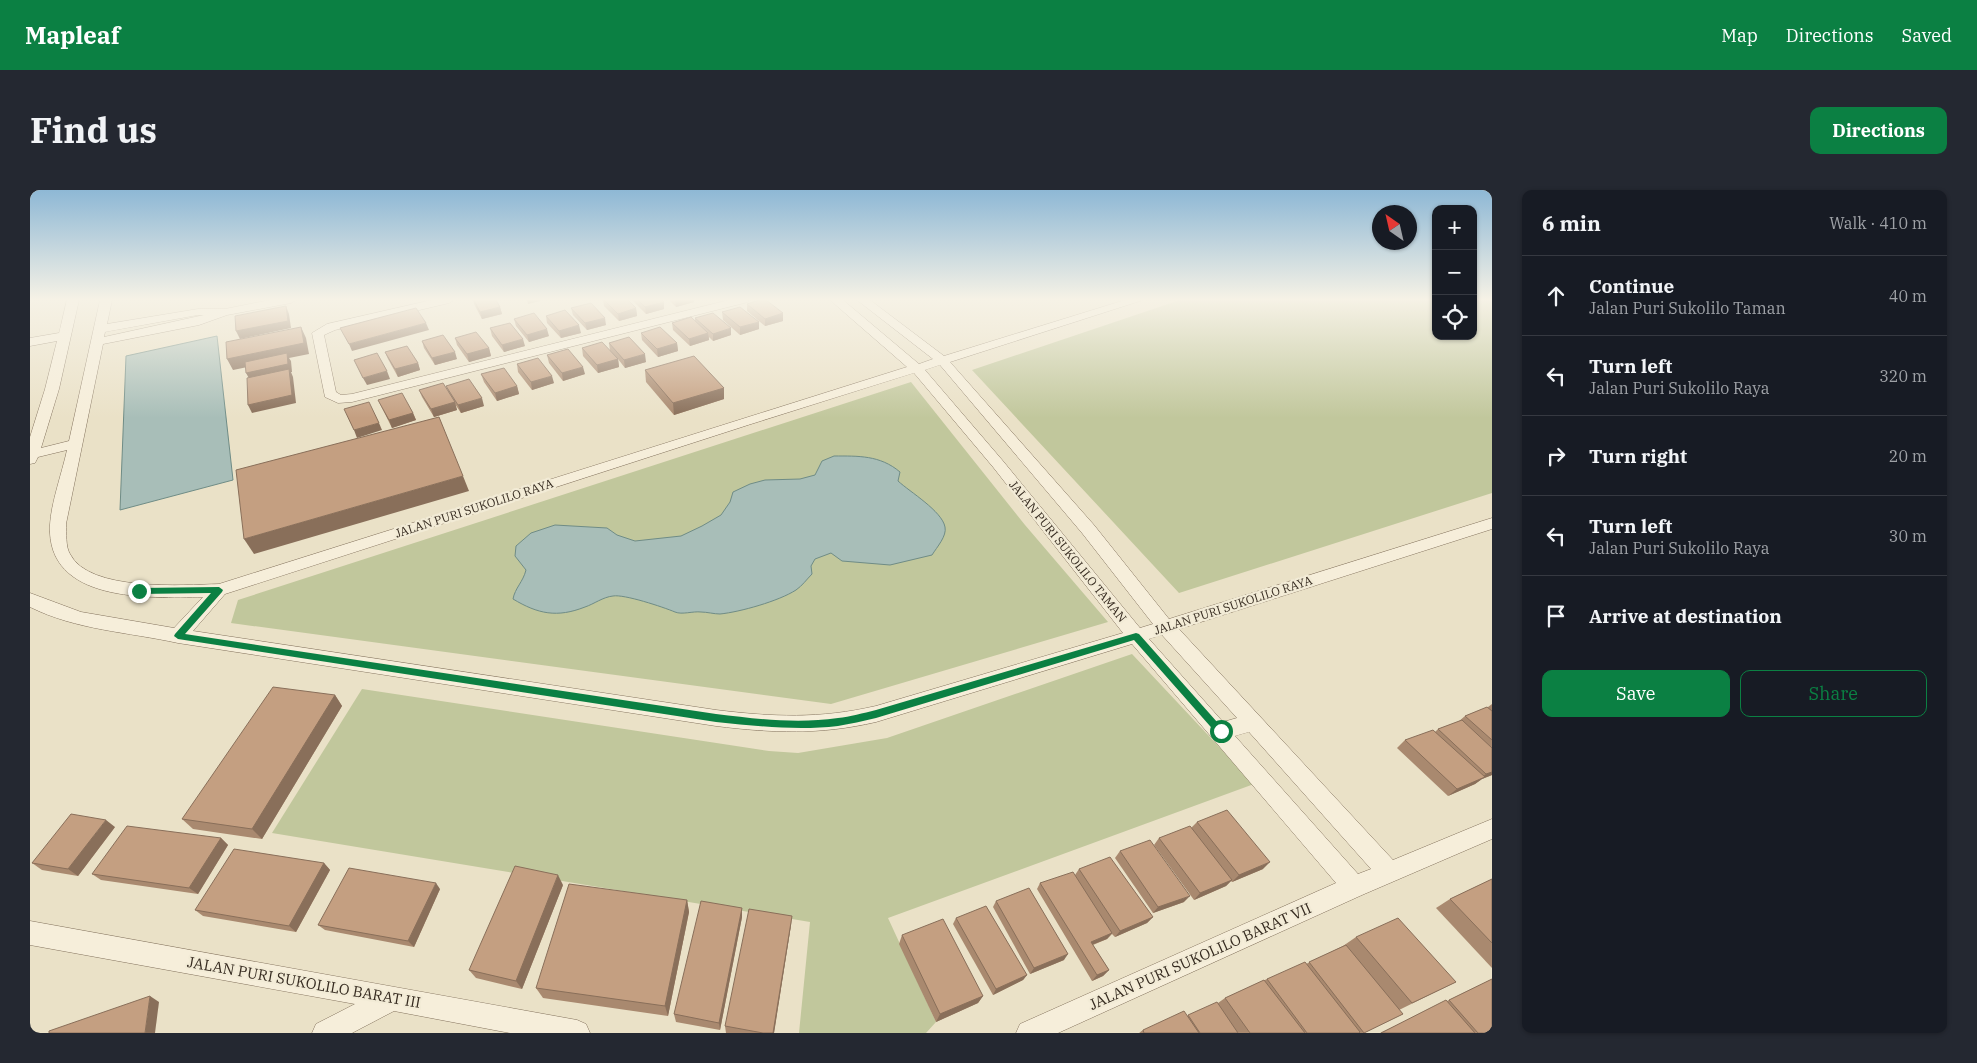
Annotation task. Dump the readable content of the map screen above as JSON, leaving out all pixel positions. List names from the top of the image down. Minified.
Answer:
{"streets":{"street":["JALAN PURI SUKOLILO RAYA","JALAN PURI SUKOLILO TAMAN","JALAN PURI SUKOLILO BARAT VII","JALAN PURI SUKOLILO BARAT III"]},"crossings":[["JALAN PURI SUKOLILO RAYA","JALAN PURI SUKOLILO TAMAN"],["JALAN PURI SUKOLILO TAMAN","JALAN PURI SUKOLILO BARAT VII"]],"north":"top left","page":{"header":"Mapleaf","nav":["Map","Directions","Saved"],"title":"Find us","buttons":["Directions",["Save","Share"]],"heading":["6 min","Walk · 410 m"],"map_buttons":["+","−"],"list":[["Continue","Jalan Puri Sukolilo Taman","40 m"],["Turn left","Jalan Puri Sukolilo Raya","320 m"],["Turn right","20 m"],["Turn left","Jalan Puri Sukolilo Raya","30 m"],"Arrive at destination"]}}
